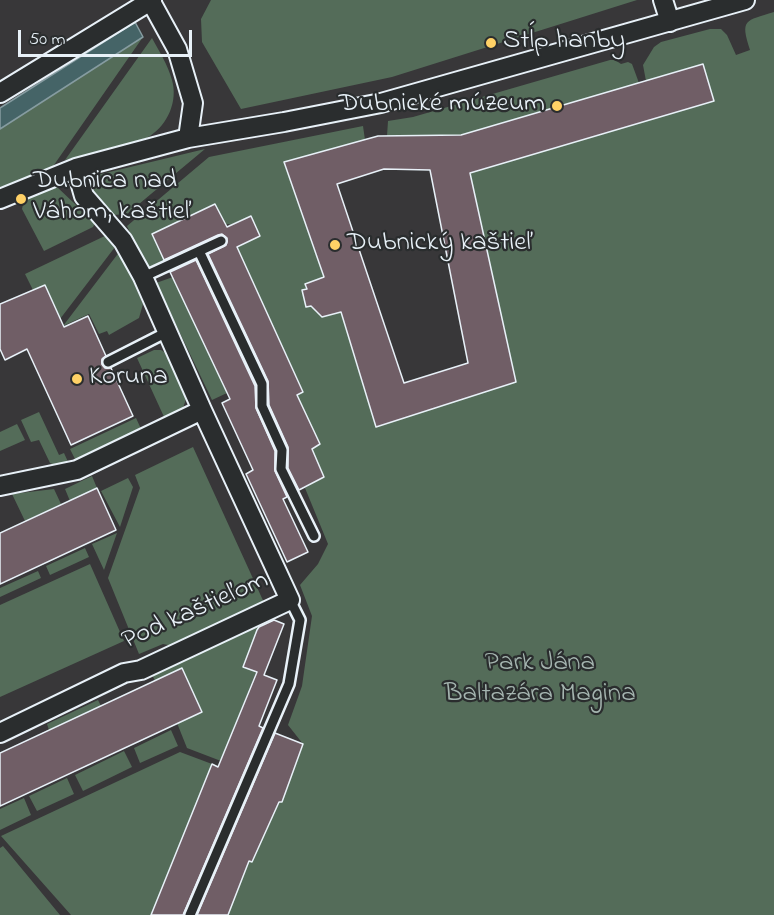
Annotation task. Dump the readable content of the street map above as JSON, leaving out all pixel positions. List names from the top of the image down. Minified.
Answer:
{"streets":{"street":["Pod kaštieľom"]},"parks":["Park Jána Baltazára Magina"],"places":["Stĺp hanby","Dubnické múzeum","Dubnica nad Váhom, kaštieľ","Dubnický kaštieľ","Koruna"],"scale_bar":"50 m"}
